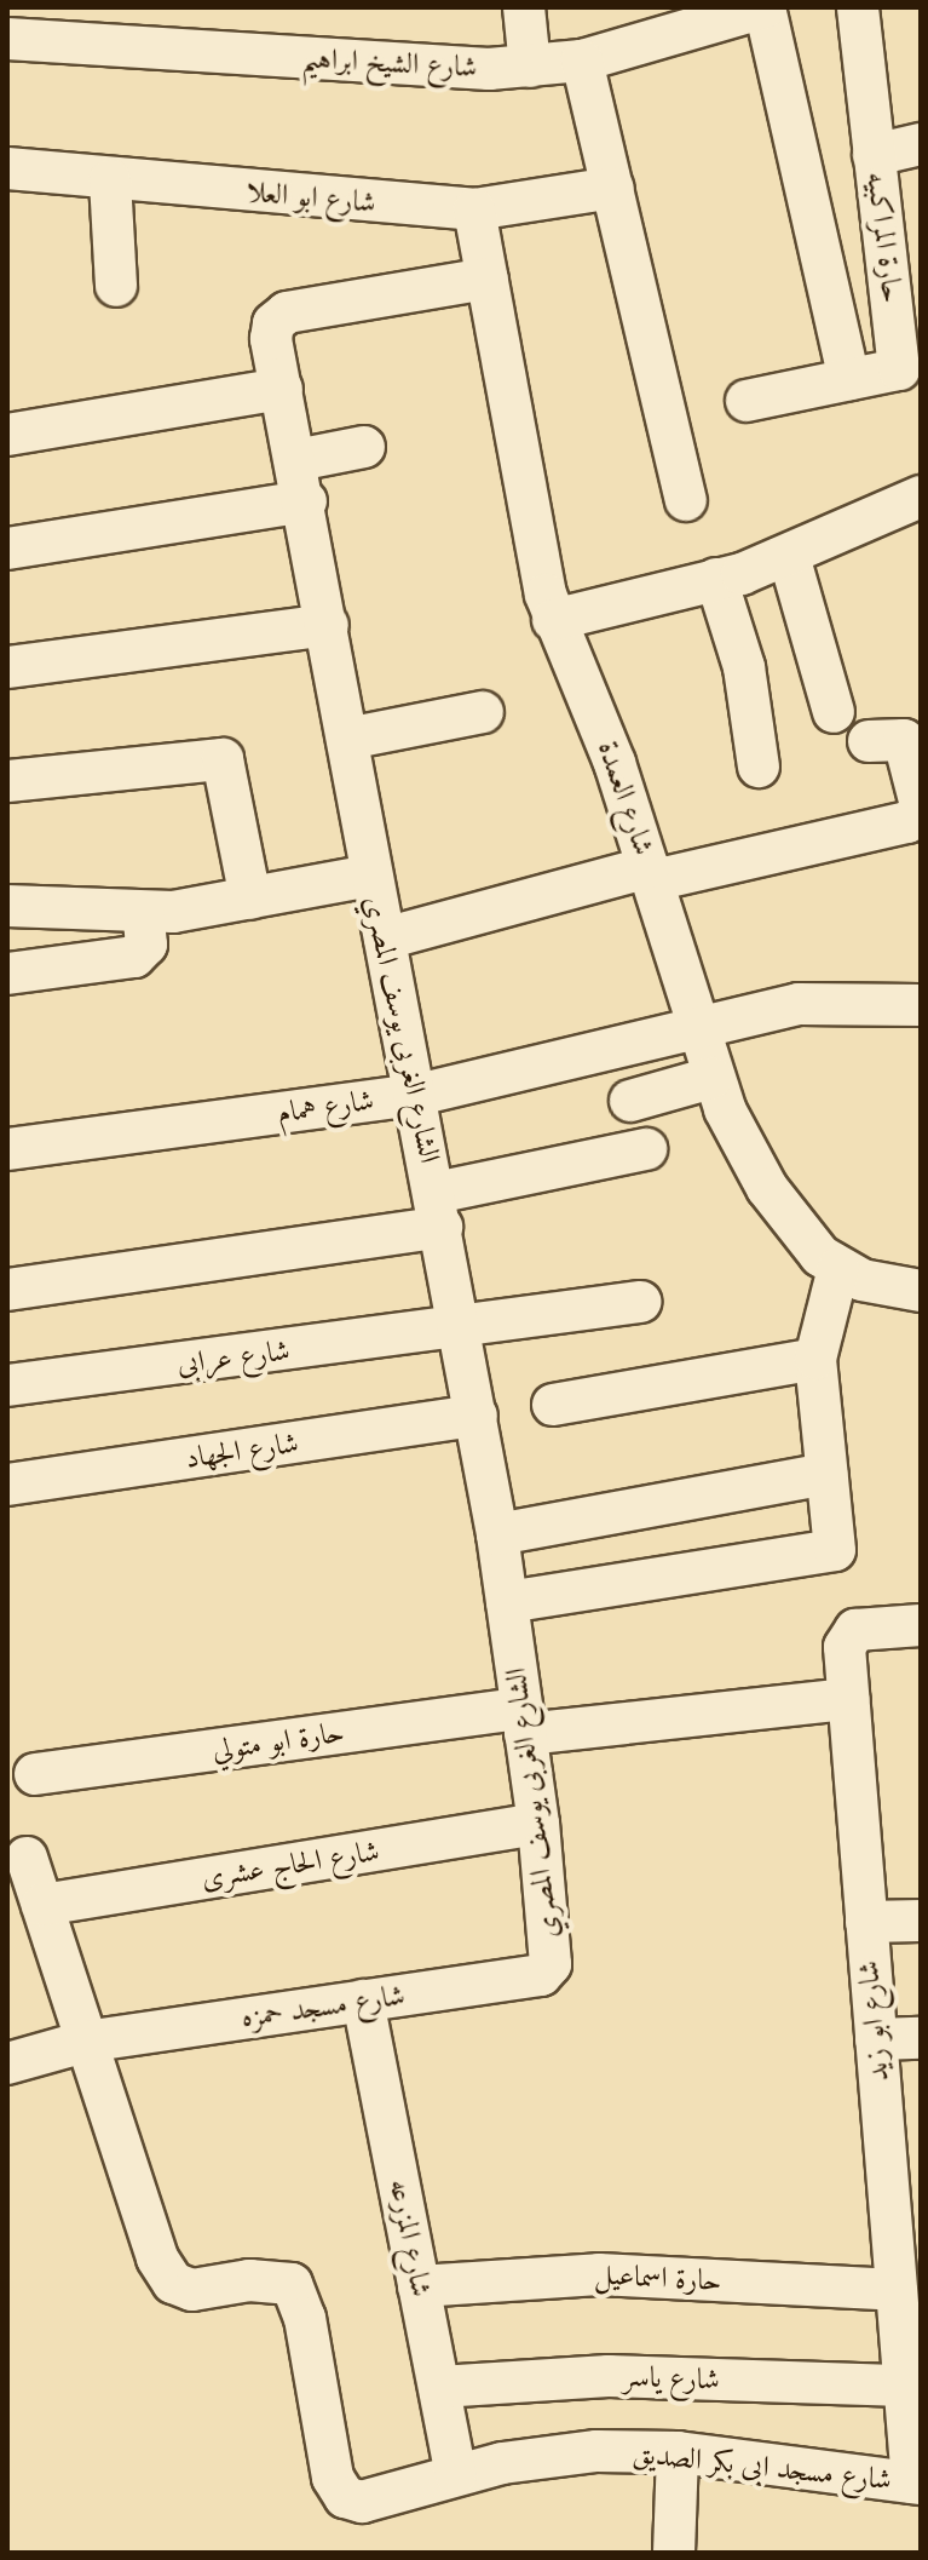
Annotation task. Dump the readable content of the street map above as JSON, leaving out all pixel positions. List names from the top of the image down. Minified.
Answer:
{"streets":{"street":["شارع الشيخ ابراهيم","شارع ابو العلا","حارة المراكبيه","شارع العمدة","الشارع الغربى يوسف المصري","شارع همام","شارع عرابى","شارع الجهاد","حارة ابو متولي","شارع الحاج عشرى","شارع مسجد حمزه","شارع ابو زيد","شارع المزرعه","حارة اسماعيل","شارع ياسر","شارع مسجد ابى بكر الصديق"]},"crossings":[["شارع ابو العلا","شارع العمدة"],["شارع العمدة","الشارع الغربى يوسف المصري"],["شارع العمدة","شارع همام"],["الشارع الغربى يوسف المصري","شارع همام"],["الشارع الغربى يوسف المصري","شارع عرابى"],["الشارع الغربى يوسف المصري","شارع الجهاد"],["الشارع الغربى يوسف المصري","حارة ابو متولي"],["الشارع الغربى يوسف المصري","شارع الحاج عشرى"],["الشارع الغربى يوسف المصري","شارع مسجد حمزه"],["حارة ابو متولي","شارع ابو زيد"],["شارع مسجد حمزه","شارع المزرعه"],["شارع مسجد حمزه","شارع مسجد ابى بكر الصديق"],["شارع ابو زيد","حارة اسماعيل"],["شارع ابو زيد","شارع ياسر"],["شارع ابو زيد","شارع مسجد ابى بكر الصديق"],["شارع المزرعه","حارة اسماعيل"],["شارع المزرعه","شارع ياسر"],["شارع المزرعه","شارع مسجد ابى بكر الصديق"]]}
